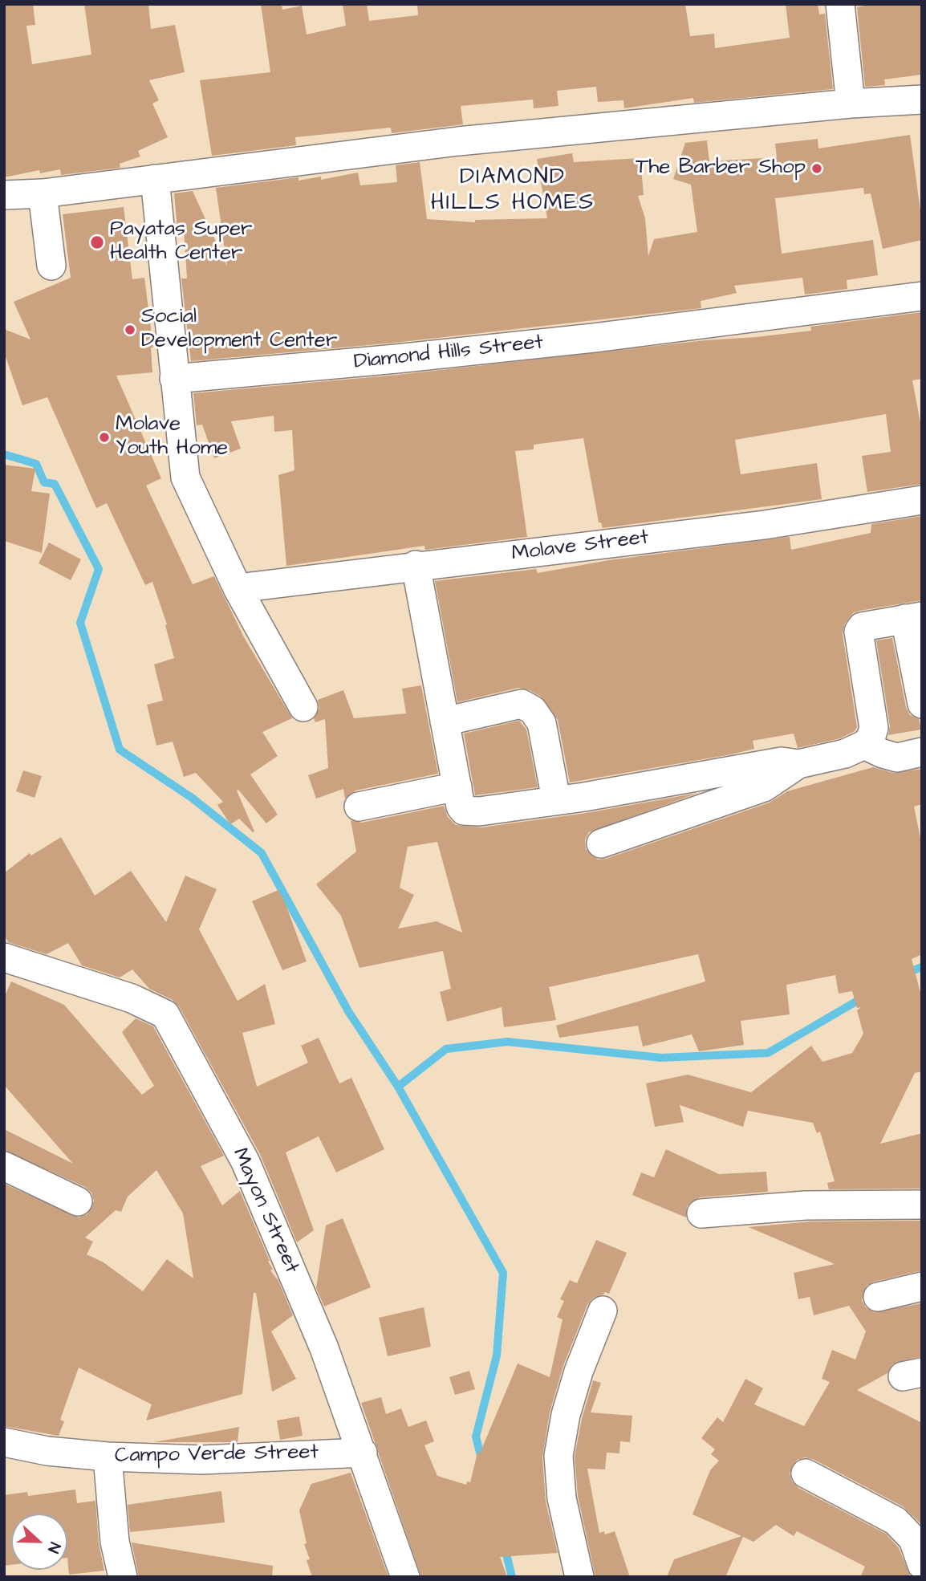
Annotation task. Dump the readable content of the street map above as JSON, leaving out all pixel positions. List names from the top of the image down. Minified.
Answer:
{"streets":{"street":["Diamond Hills Street","Molave Street","Mayon Street","Campo Verde Street"]},"crossings":[["Mayon Street","Campo Verde Street"]],"districts":["DIAMOND HILLS HOMES"],"places":["The Barber Shop","Payatas Super Health Center","Social Development Center","Molave Youth Home"],"north":"right"}
